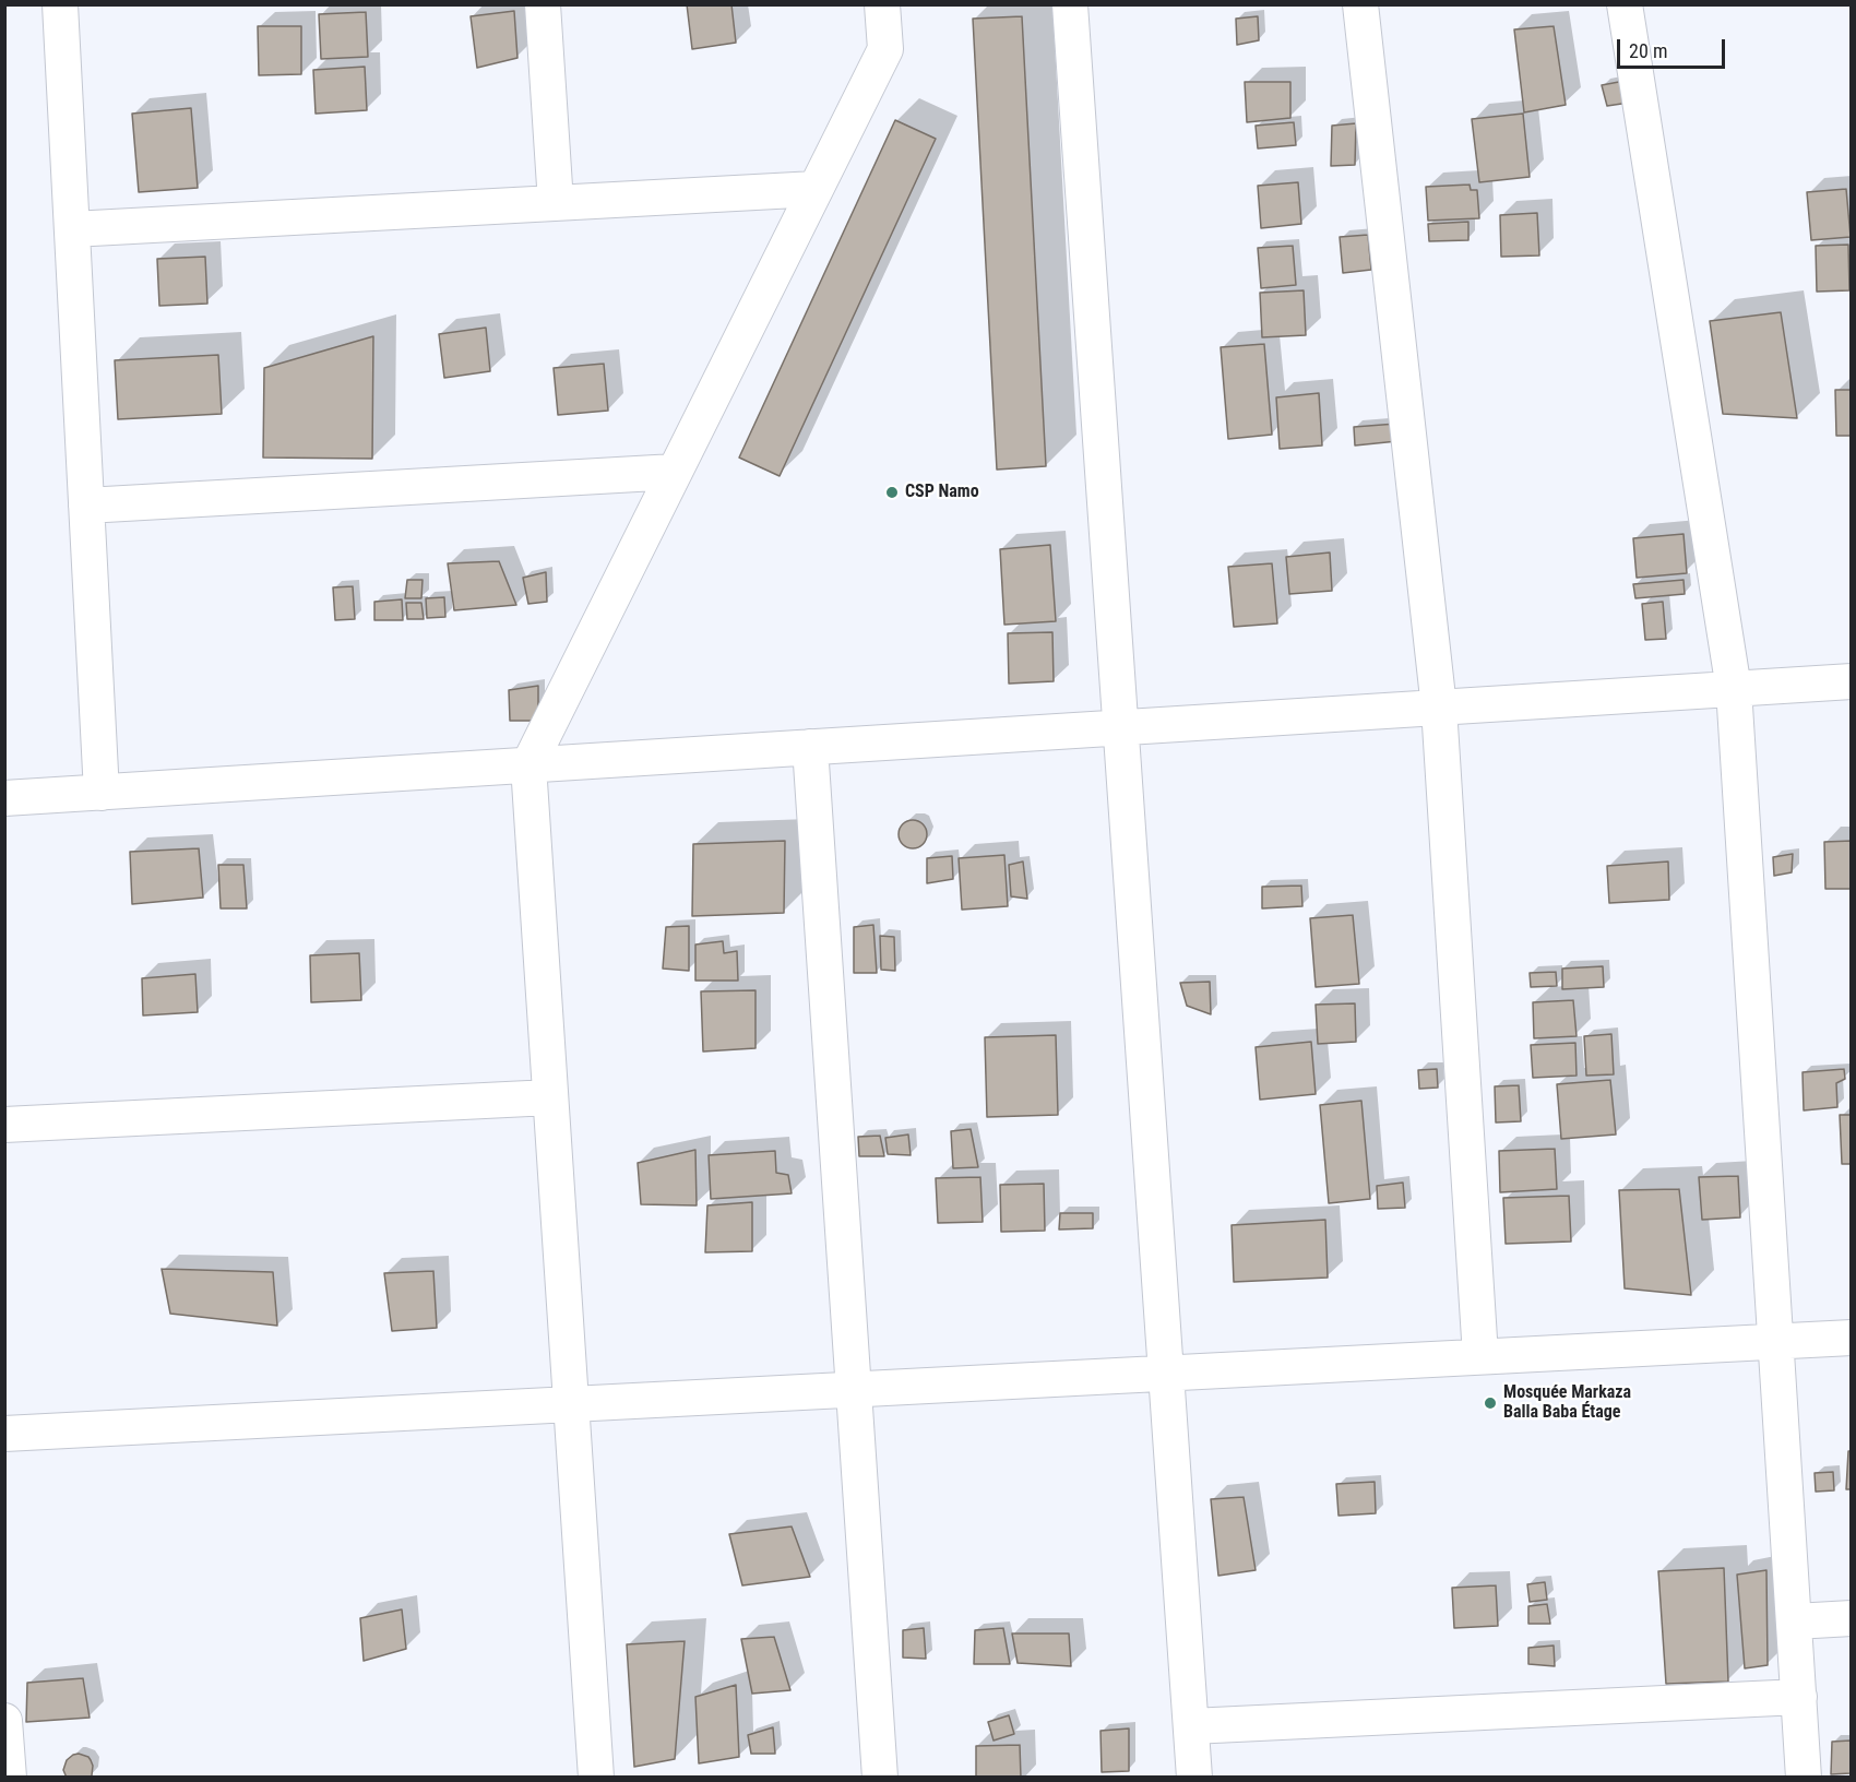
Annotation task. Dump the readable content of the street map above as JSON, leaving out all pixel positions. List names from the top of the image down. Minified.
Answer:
{"places":["CSP Namo","Mosquée Markaza Balla Baba Étage"],"scale_bar":"20 m"}
